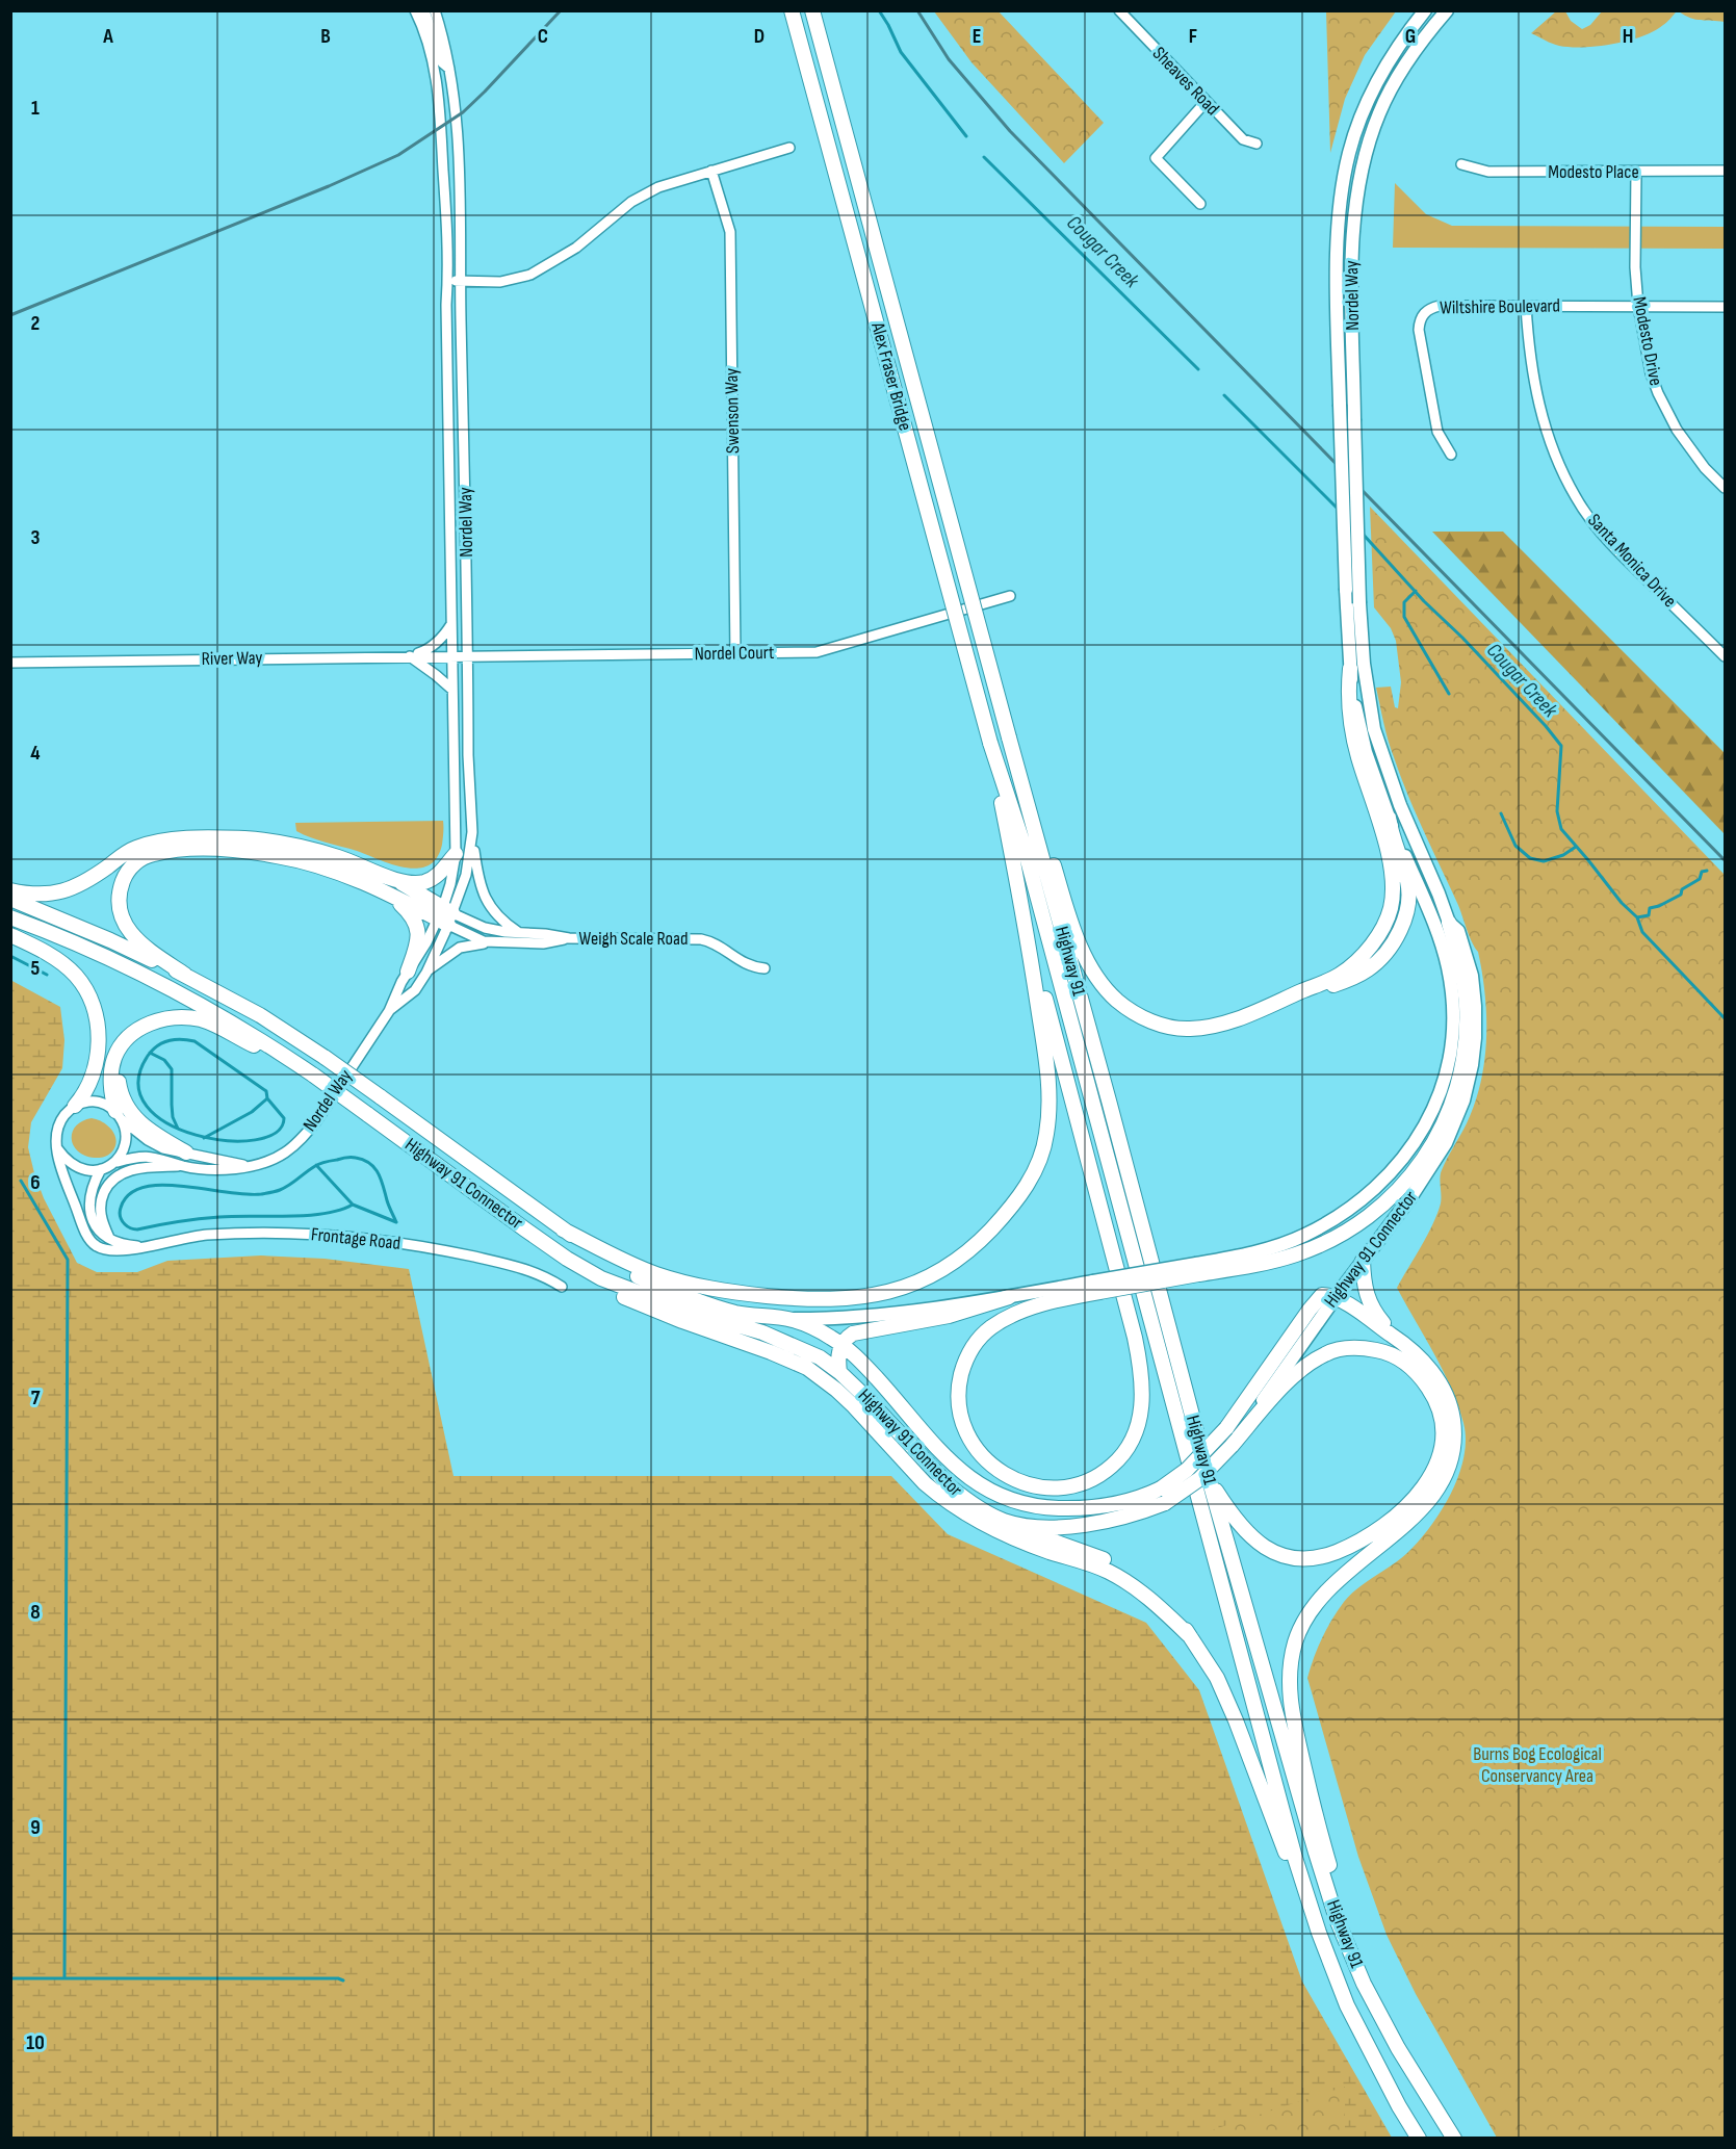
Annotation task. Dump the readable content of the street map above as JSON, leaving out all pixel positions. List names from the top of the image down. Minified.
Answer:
{"streets":{"highway":["Alex Fraser Bridge","Highway 91","Highway 91 Connector"],"main road":["Nordel Way"],"street":["Sheaves Road","Modesto Place","Wiltshire Boulevard","Modesto Drive","Swenson Way","Santa Monica Drive","Nordel Court","River Way","Weigh Scale Road","Frontage Road"]},"crossings":[["Modesto Place","Modesto Drive"],["Nordel Way","Nordel Court"],["Nordel Way","River Way"],["Nordel Way","Weigh Scale Road"],["Nordel Way","Highway 91 Connector"],["Nordel Way","Frontage Road"],["Wiltshire Boulevard","Modesto Drive"],["Wiltshire Boulevard","Santa Monica Drive"],["Alex Fraser Bridge","Highway 91"],["Swenson Way","Nordel Court"],["Nordel Court","River Way"]],"water":["Cougar Creek"],"parks":["Burns Bog Ecological Conservancy Area"],"grid":{"columns":["A","B","C","D","E","F","G","H"],"rows":["1","2","3","4","5","6","7","8","9","10"]}}
